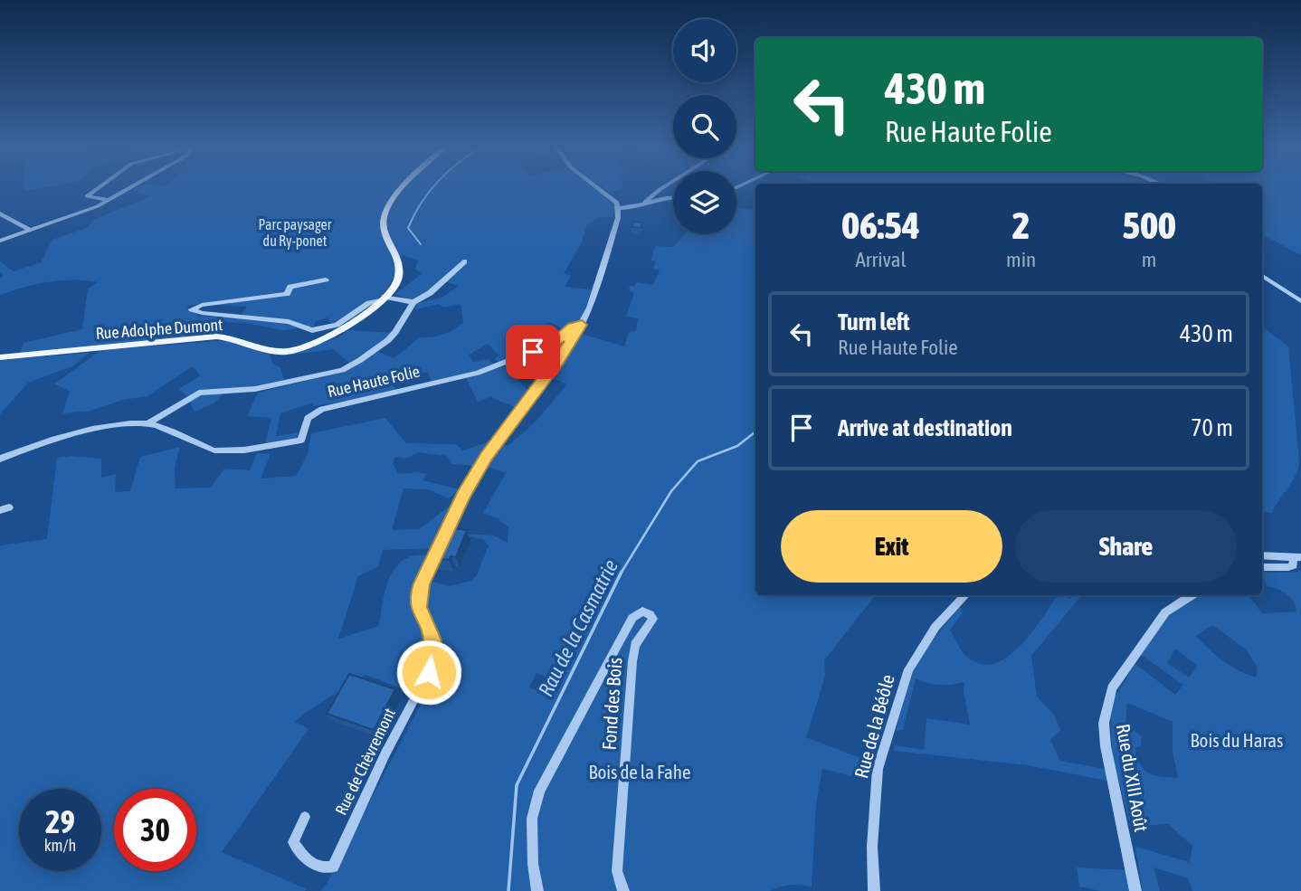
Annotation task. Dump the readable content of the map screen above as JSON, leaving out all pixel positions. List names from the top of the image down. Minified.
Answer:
{"streets":{"main road":["Rue Adolphe Dumont"],"street":["Rue Haute Folie","Fond des Bois","Rue de la Béôle","Rue de Chèvremont","Rue du XIII Août"]},"crossings":[["Rue Haute Folie","Rue de Chèvremont"]],"water":["Rau de la Casmatrie"],"parks":["Parc paysager du Ry-ponet","Bois du Haras","Bois de la Fahe"],"page":{"turn":["430 m","Rue Haute Folie"],"eta":["06:54","Arrival","2","min","500","m"],"list":[{"name":"Turn left","note":"Rue Haute Folie","value":"430 m"},{"name":"Arrive at destination","value":"70 m"}],"buttons":["Exit","Share"],"speed":"29 km/h","limit":"30"}}
